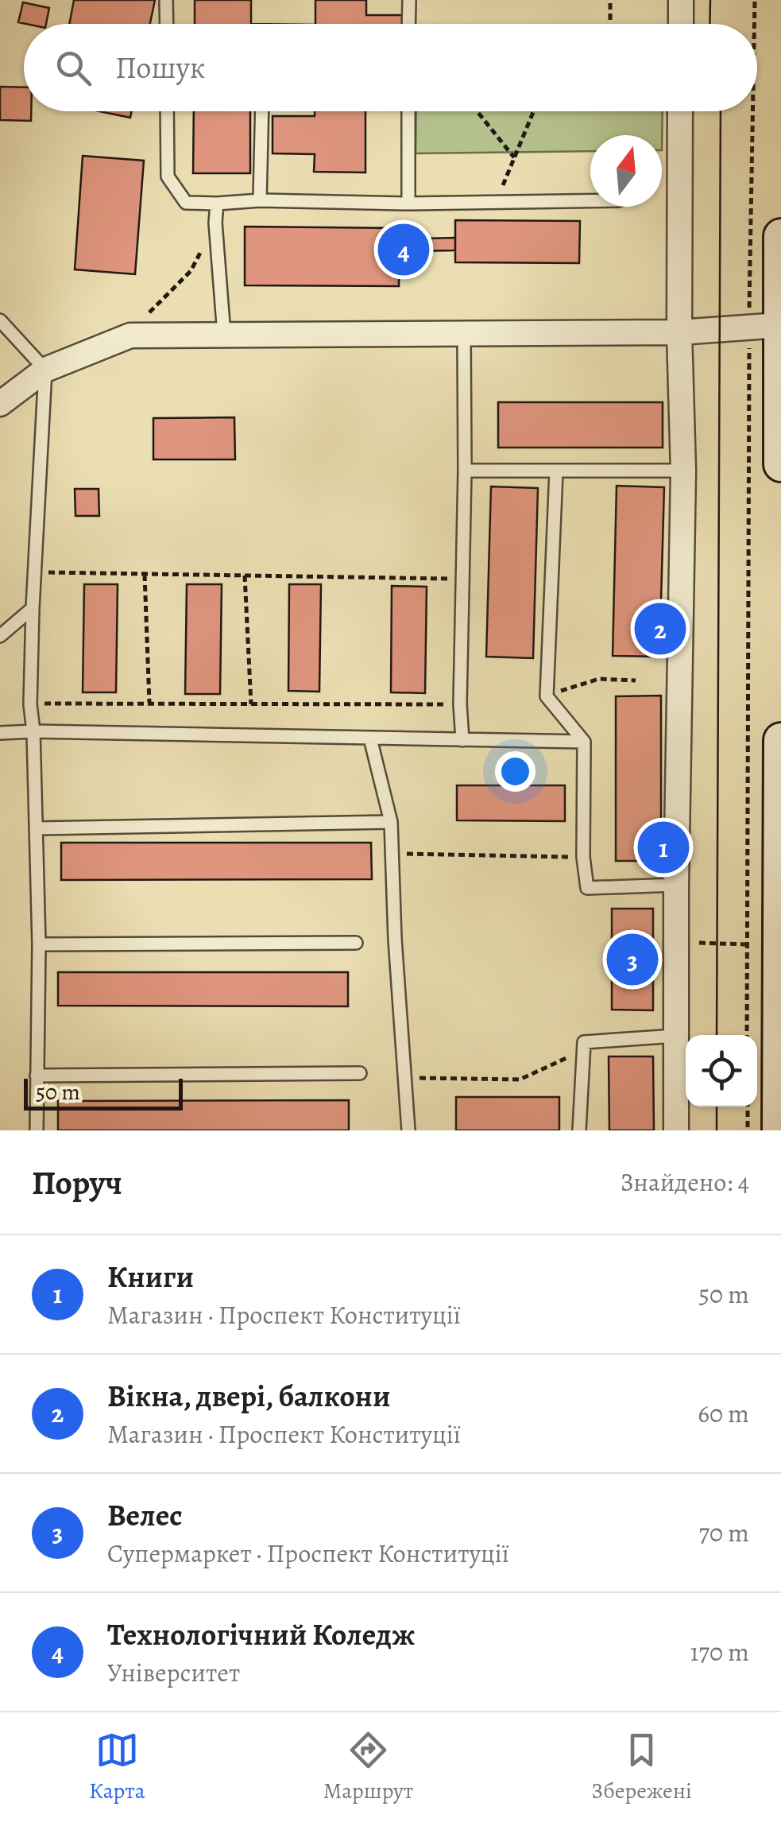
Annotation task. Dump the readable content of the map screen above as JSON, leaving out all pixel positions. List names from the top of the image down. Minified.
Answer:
{"scale_bar":"50 m","north":"top","page":{"search":"Пошук","pins":["4","2","1","3"],"scale":"50 m","heading":["Поруч","Знайдено: 4"],"list":[{"mark":"1","name":"Книги","note":"Магазин · Проспект Конституції","value":"50 m"},{"mark":"2","name":"Вікна, двері, балкони","note":"Магазин · Проспект Конституції","value":"60 m"},{"mark":"3","name":"Велес","note":"Супермаркет · Проспект Конституції","value":"70 m"},{"mark":"4","name":"Технологічний Коледж","note":"Університет","value":"170 m"}],"nav":["Карта","Маршрут","Збережені"]}}
